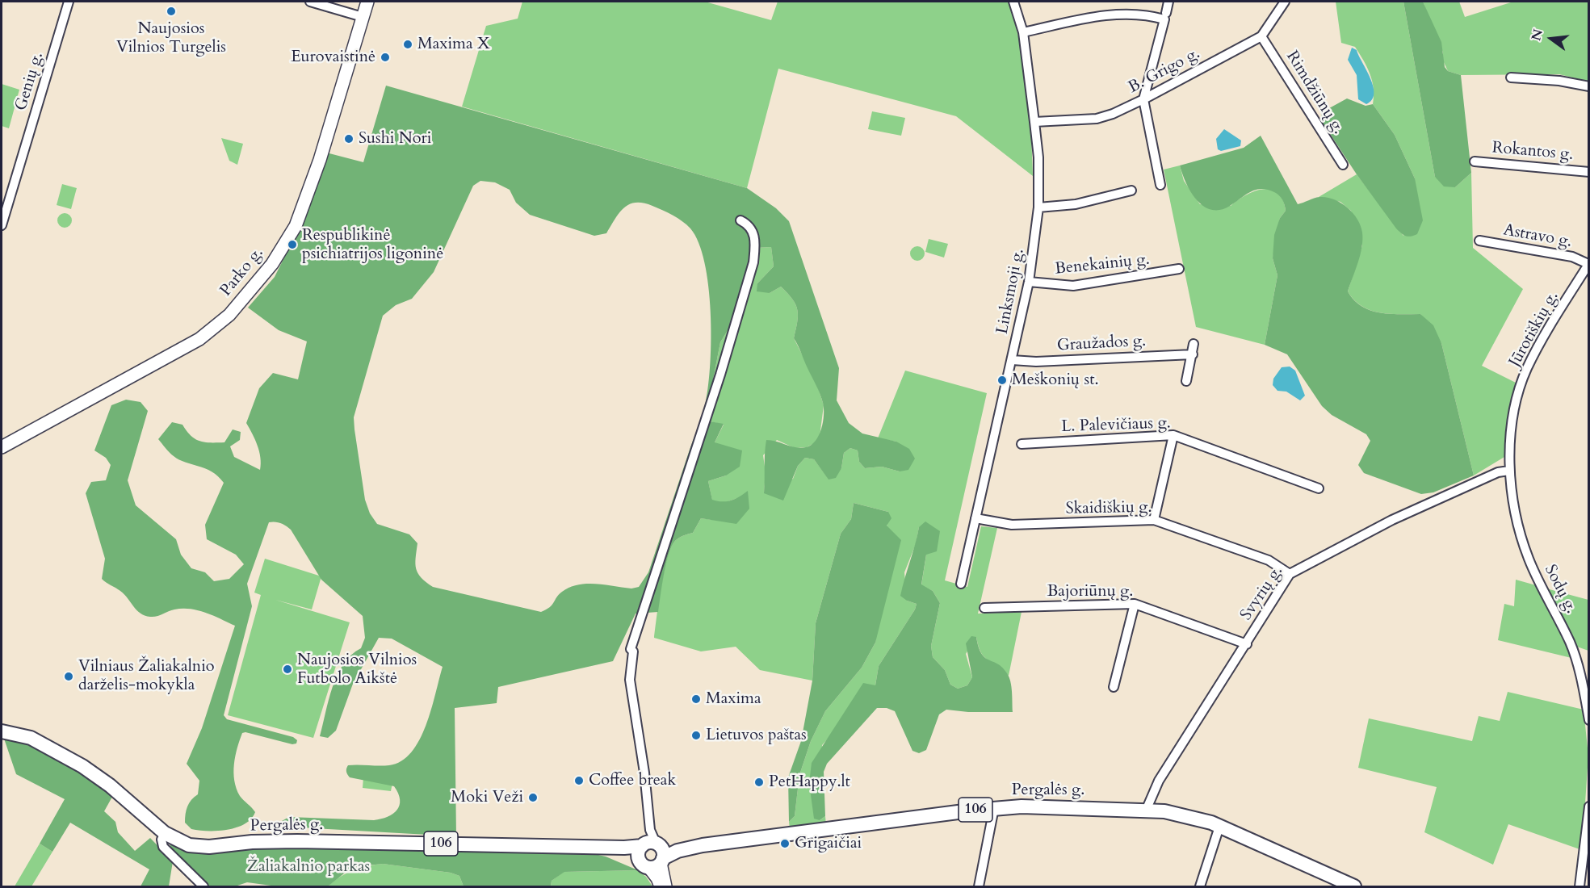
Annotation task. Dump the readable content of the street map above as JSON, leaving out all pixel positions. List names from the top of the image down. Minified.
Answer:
{"streets":{"main road":["Parko g.","Pergalės g.","106"],"street":["B. Grigo g.","Genių g.","Rimdžiūnų g.","Rokantos g.","Astravo g.","Benekainių g.","Linksmoji g.","Jūrotiškių g.","Graužados g.","L. Palevičiaus g.","Skaidiškių g.","Sodų g.","Bajoriūnų g.","Svyrių g."]},"crossings":[["B. Grigo g.","Rimdžiūnų g."],["B. Grigo g.","Linksmoji g."],["Astravo g.","Jūrotiškių g."],["Benekainių g.","Linksmoji g."],["Linksmoji g.","Graužados g."],["Linksmoji g.","Skaidiškių g."],["Jūrotiškių g.","Sodų g."],["Jūrotiškių g.","Svyrių g."],["Skaidiškių g.","Svyrių g."],["Sodų g.","Svyrių g."],["Bajoriūnų g.","Svyrių g."],["Svyrių g.","Pergalės g."]],"parks":["Žaliakalnio parkas"],"places":["Naujosios Vilnios Turgelis","Maxima X","Eurovaistinė","Sushi Nori","Respublikinė psichiatrijos ligoninė","Meškonių st.","Naujosios Vilnios Futbolo Aikštė","Vilniaus Žaliakalnio darželis-mokykla","Maxima","Lietuvos paštas","Coffee break","PetHappy.lt","Moki Veži","Grigaičiai"],"north":"left"}
